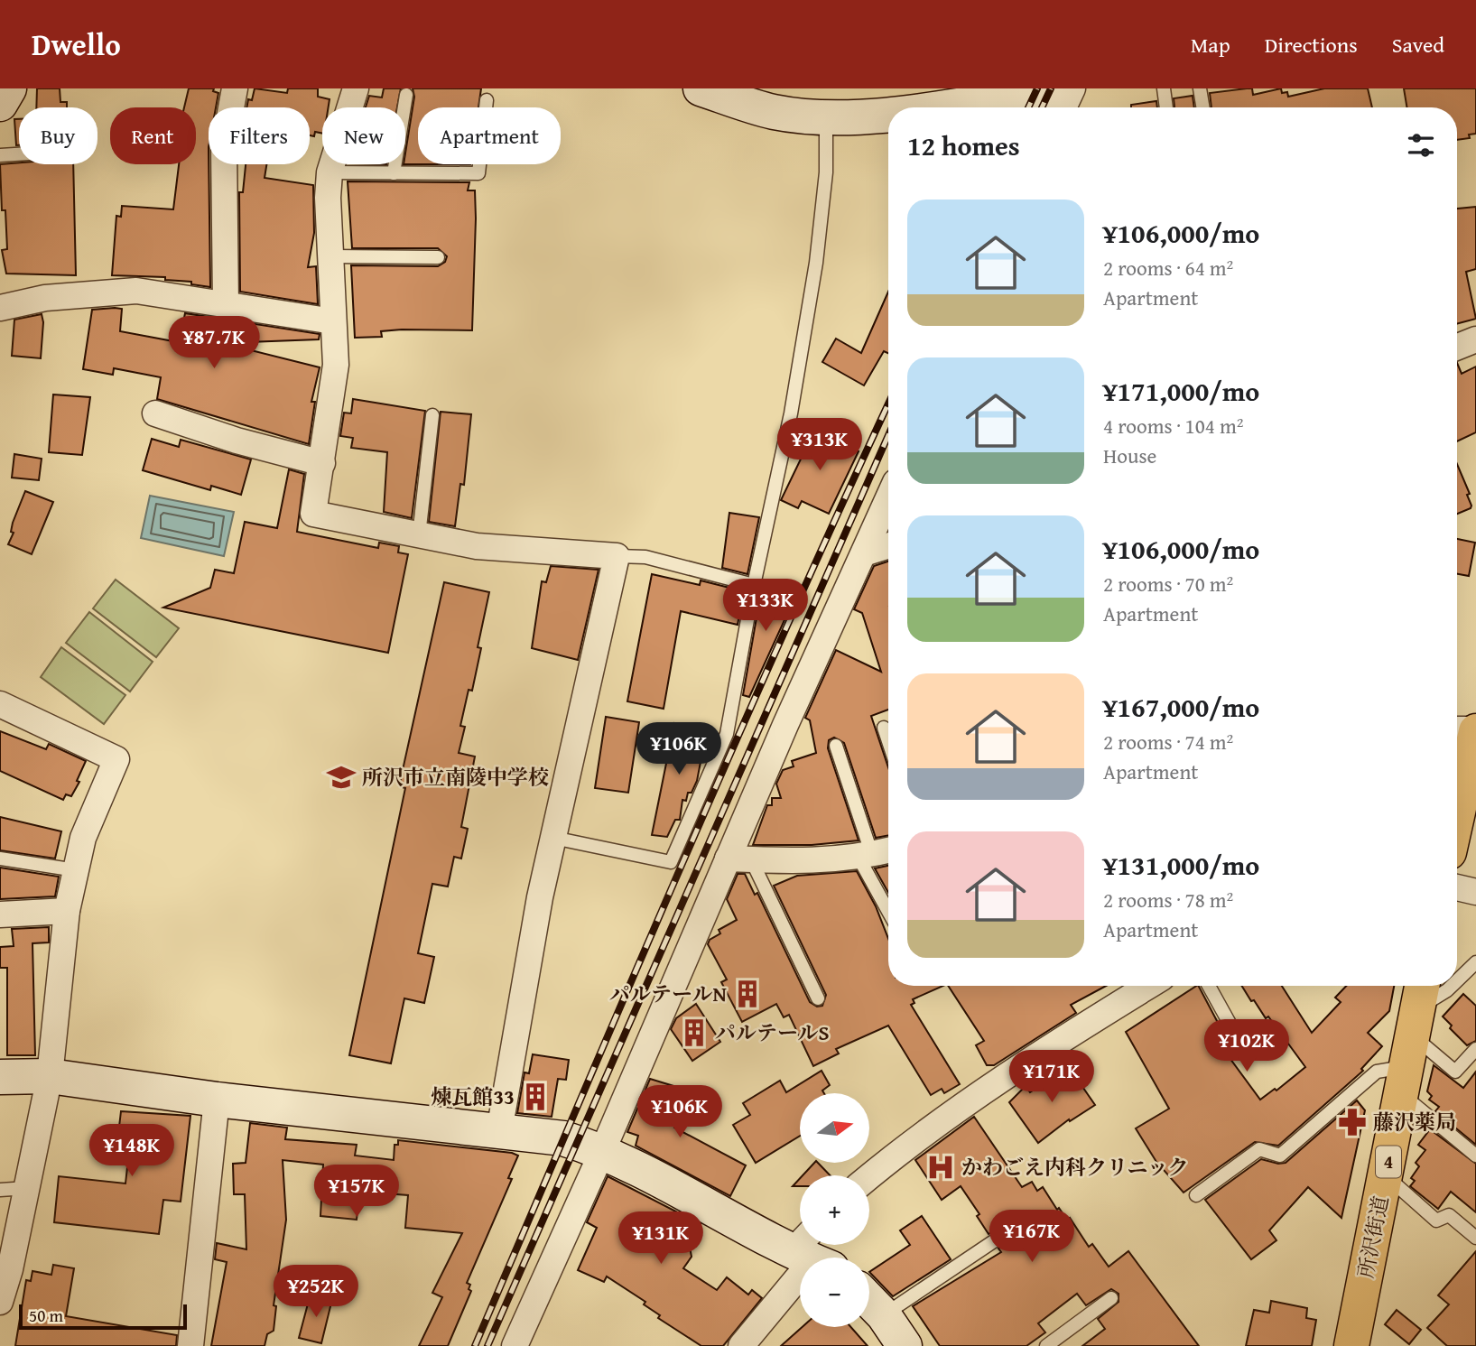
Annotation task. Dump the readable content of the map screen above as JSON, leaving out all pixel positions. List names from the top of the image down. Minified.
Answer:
{"streets":{"main road":["4","所沢街道"]},"places":{"school or university":["所沢市立南陵中学校"],"building":["パルテールN","パルテールS","煉瓦館33"],"pharmacy":["藤沢薬局"],"hospital":["かわごえ内科クリニック"]},"scale_bar":"50 m","north":"right","page":{"header":"Dwello","nav":["Map","Directions","Saved"],"chip":["Buy","Rent","Filters","New","Apartment"],"heading":"12 homes","list":[{"name":"¥106,000/mo","note":"2 rooms · 64 m² · Apartment"},{"name":"¥171,000/mo","note":"4 rooms · 104 m² · House"},{"name":"¥106,000/mo","note":"2 rooms · 70 m² · Apartment"},{"name":"¥167,000/mo","note":"2 rooms · 74 m² · Apartment"},{"name":"¥131,000/mo","note":"2 rooms · 78 m² · Apartment"}],"price":["¥87.7K","¥313K","¥133K","¥106K","¥102K","¥171K","¥106K","¥148K","¥157K","¥167K","¥131K","¥252K"],"map_buttons":["+","−"],"scale":"50 m"}}
